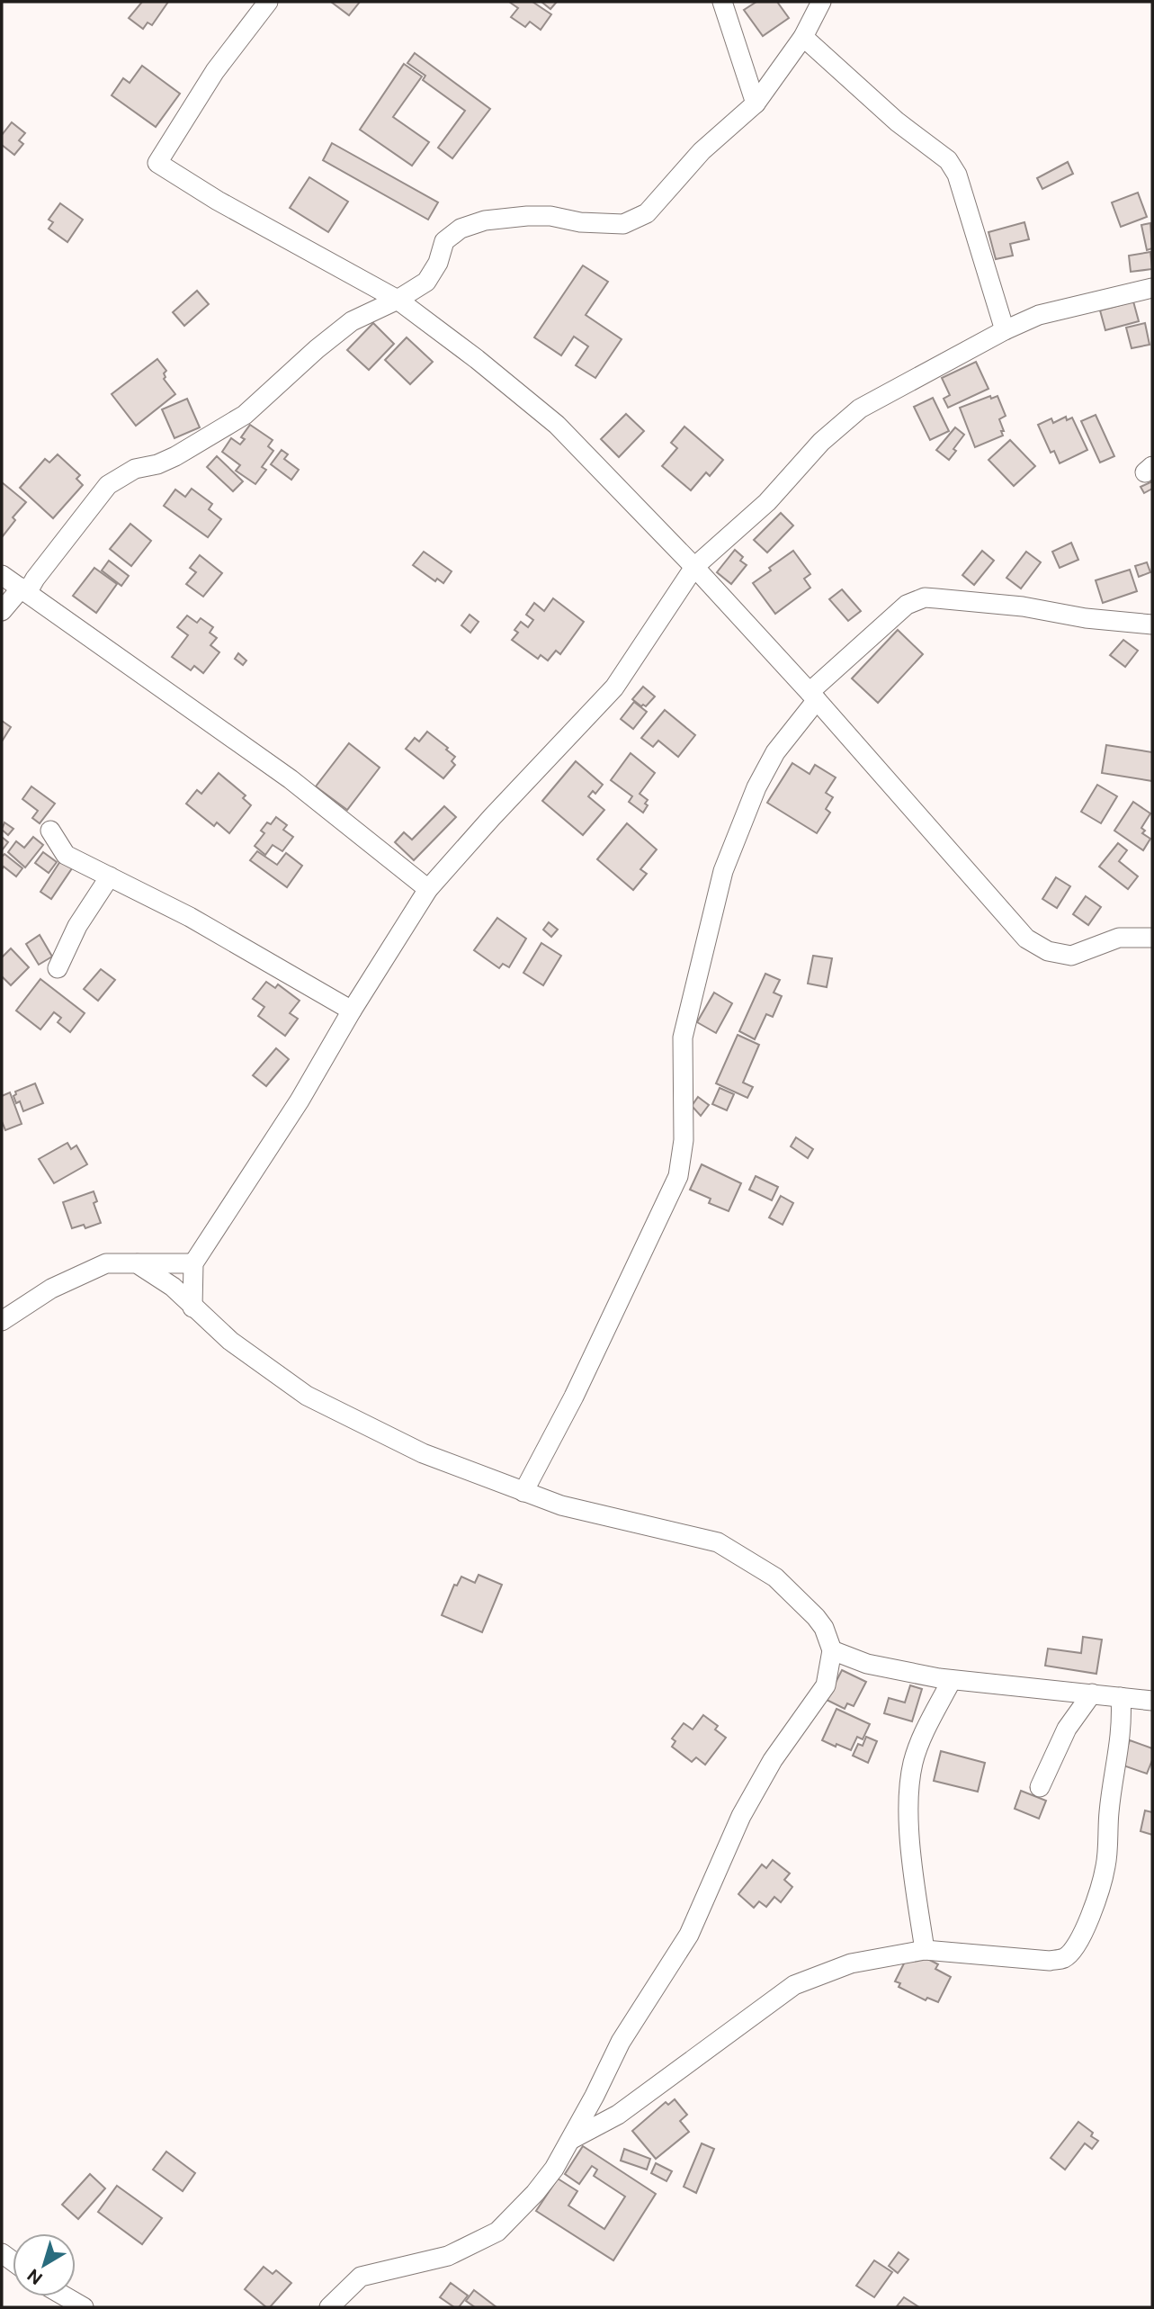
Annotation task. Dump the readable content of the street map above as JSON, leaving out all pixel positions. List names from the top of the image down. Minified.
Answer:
{"north":"bottom left"}
